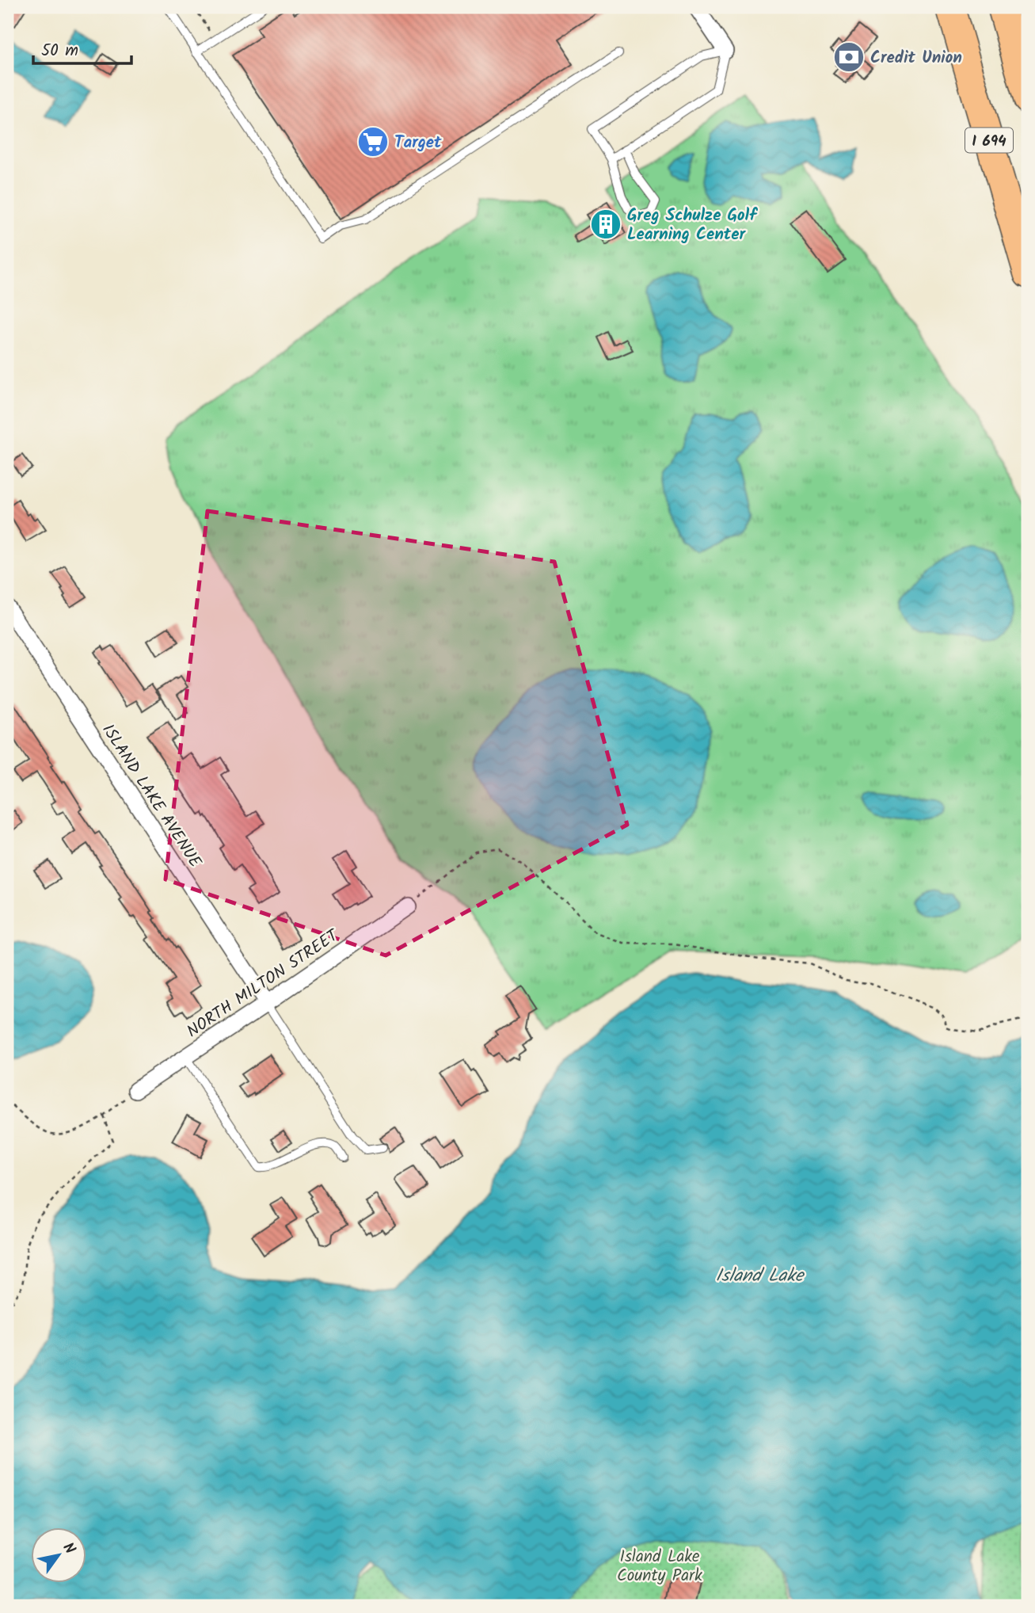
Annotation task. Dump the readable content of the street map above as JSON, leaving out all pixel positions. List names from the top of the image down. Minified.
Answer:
{"streets":{"highway":["I 694"],"street":["ISLAND LAKE AVENUE","NORTH MILTON STREET"]},"crossings":[["ISLAND LAKE AVENUE","NORTH MILTON STREET"]],"water":["Island Lake"],"parks":["Island Lake County Park"],"places":{"bank":["Credit Union"],"supermarket":["Target"],"building":["Greg Schulze Golf Learning Center"]},"scale_bar":"50 m","north":"top right"}
